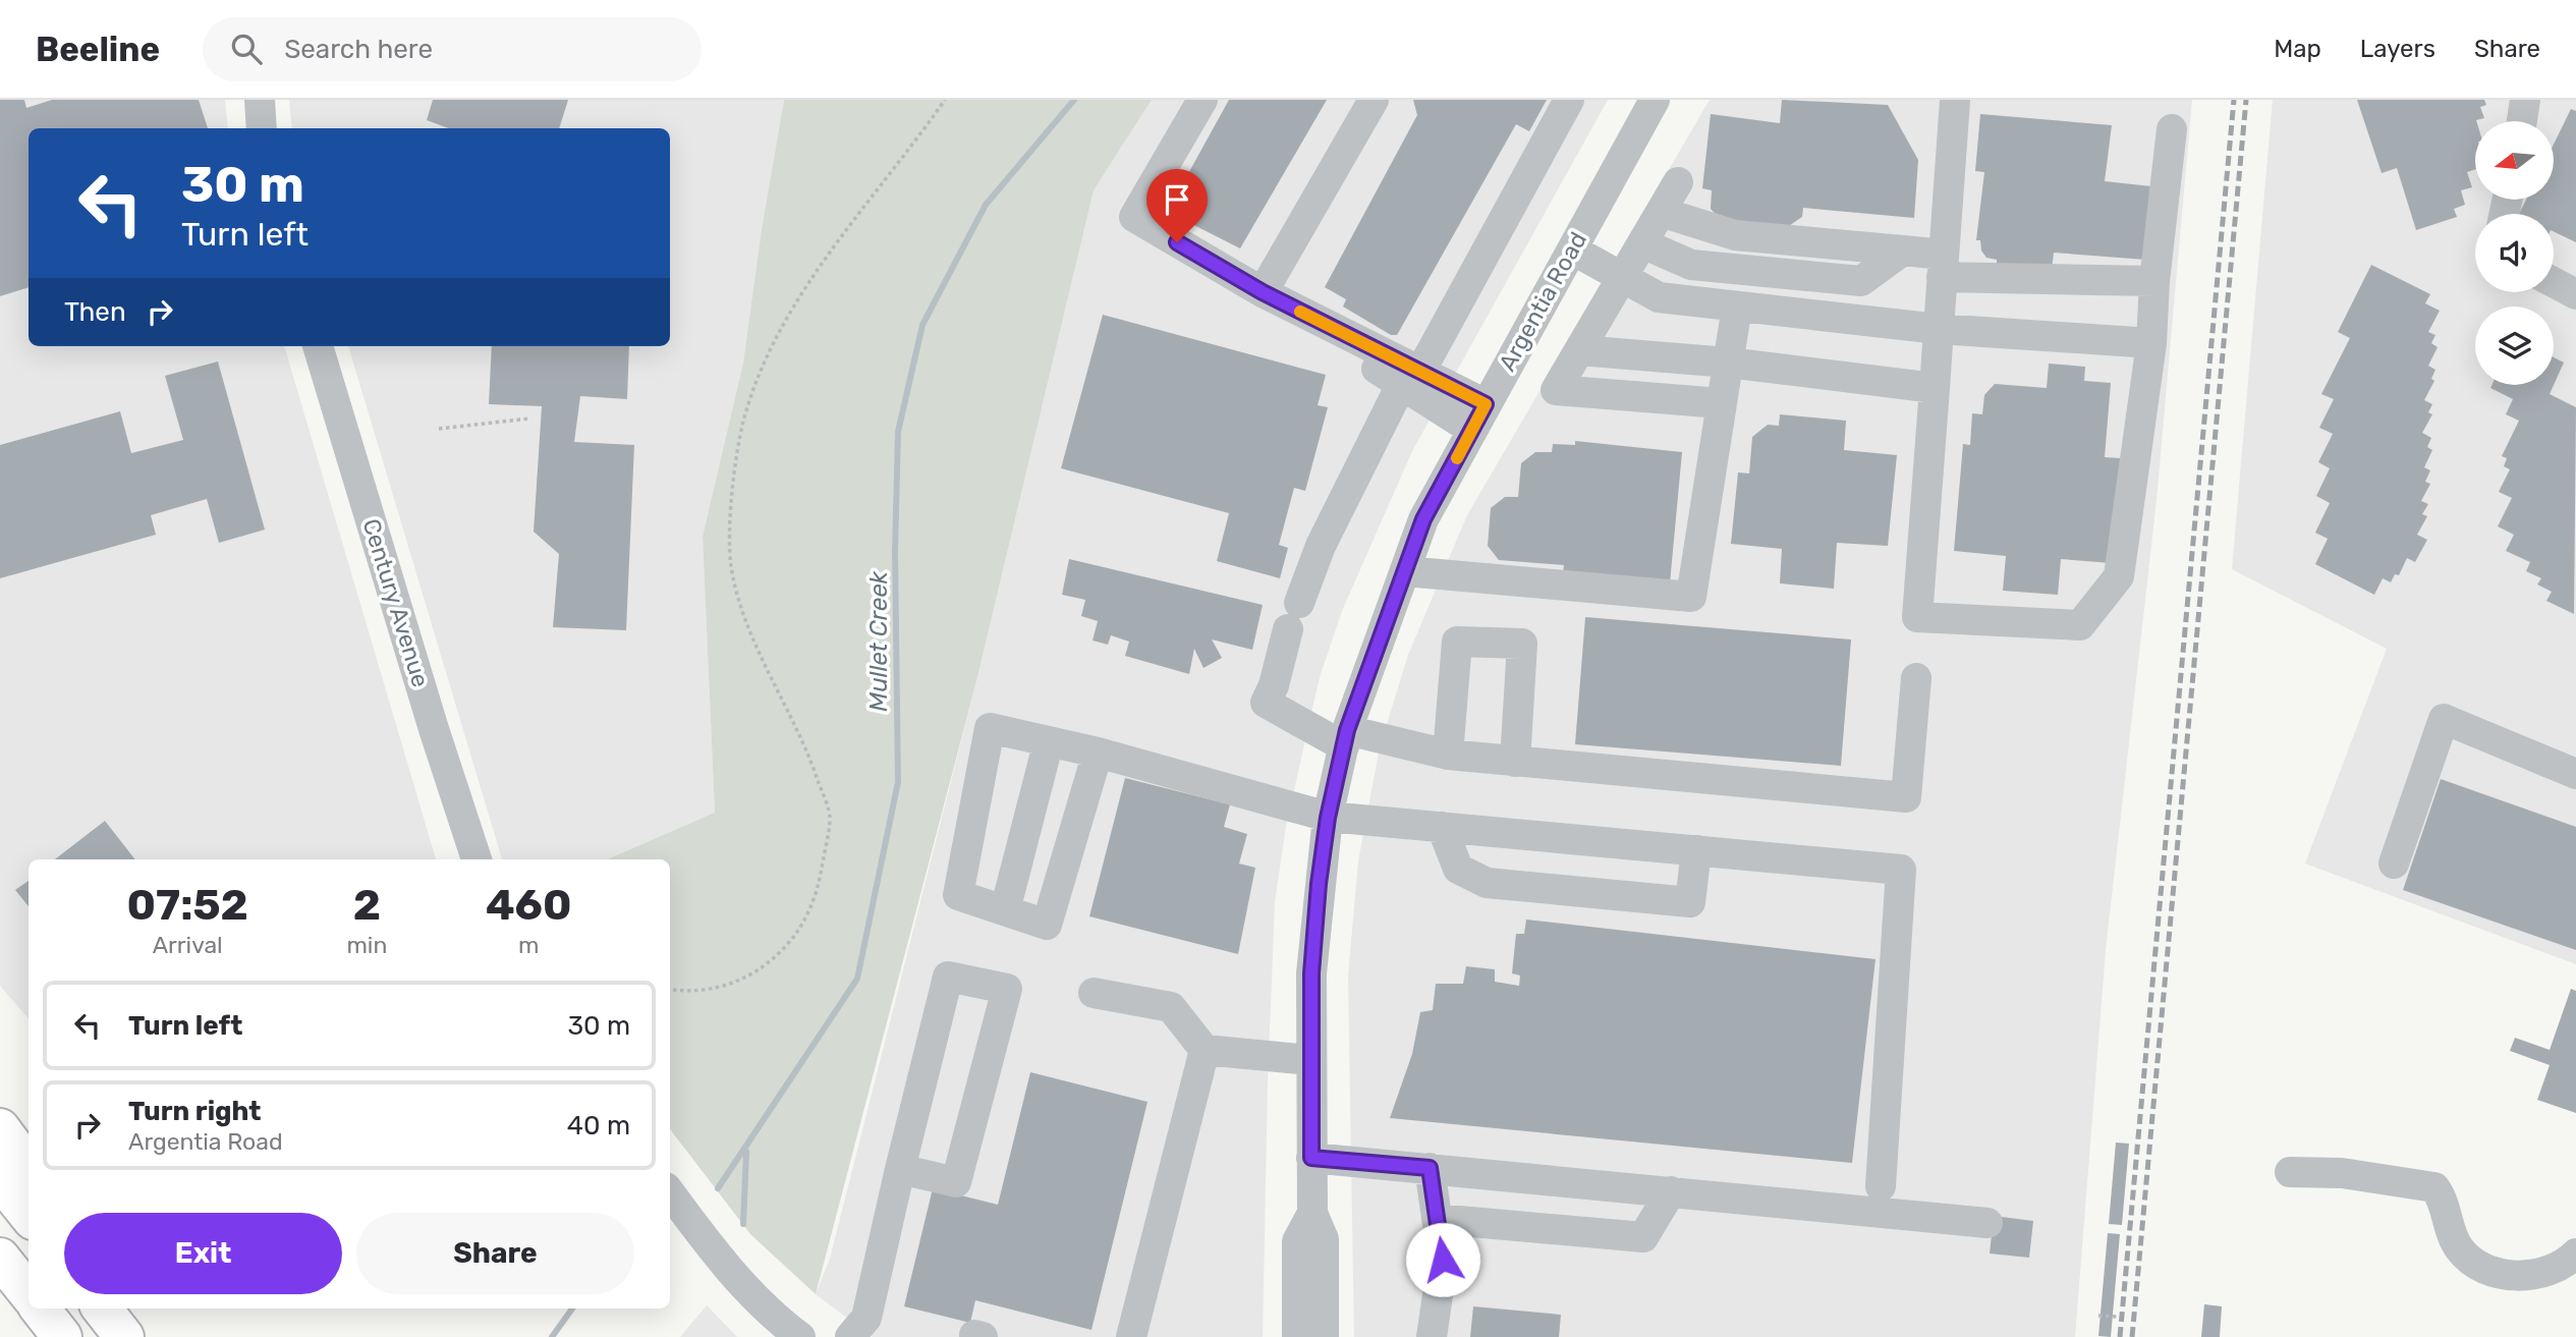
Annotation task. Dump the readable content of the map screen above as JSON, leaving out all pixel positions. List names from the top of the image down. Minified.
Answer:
{"streets":{"street":["Argentia Road","Century Avenue"]},"water":["Mullet Creek"],"north":"left","page":{"header":"Beeline","search":"Search here","nav":["Map","Layers","Share"],"turn":["30 m","Turn left"],"then":"Then","eta":["07:52","Arrival","2","min","460","m"],"list":[{"name":"Turn left","value":"30 m"},{"name":"Turn right","note":"Argentia Road","value":"40 m"}],"buttons":["Exit","Share"]}}
